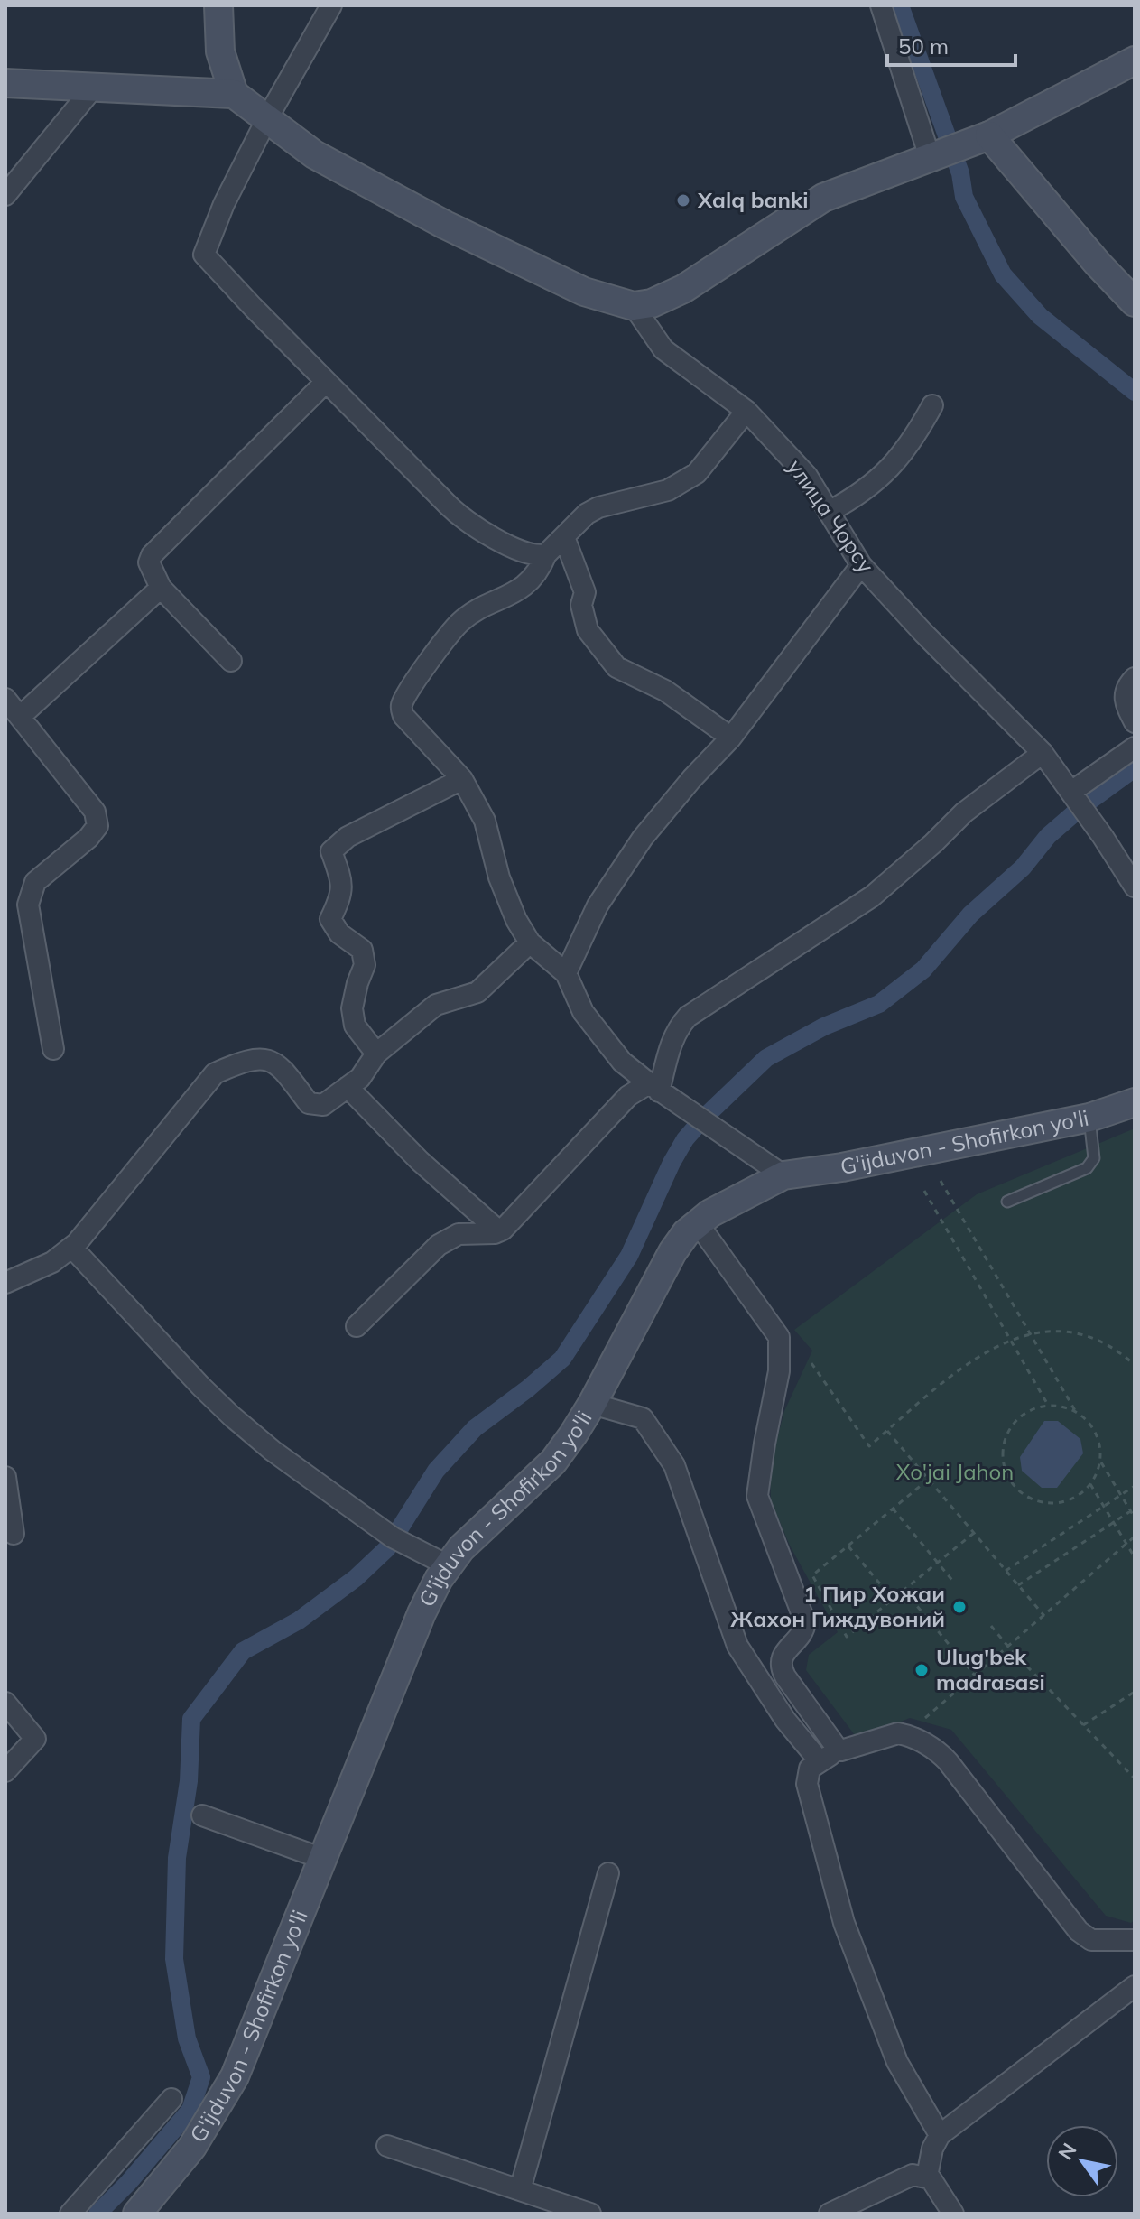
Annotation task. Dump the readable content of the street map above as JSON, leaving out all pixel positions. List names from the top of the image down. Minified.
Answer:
{"streets":{"main road":["G'ijduvon - Shofirkon yo'li"],"street":["улица Чорсу"]},"parks":["Xo'jai Jahon"],"places":["Xalq banki","1 Пир Хожаи Жахон Гиждувоний","Ulug'bek madrasasi"],"scale_bar":"50 m","north":"top left"}
